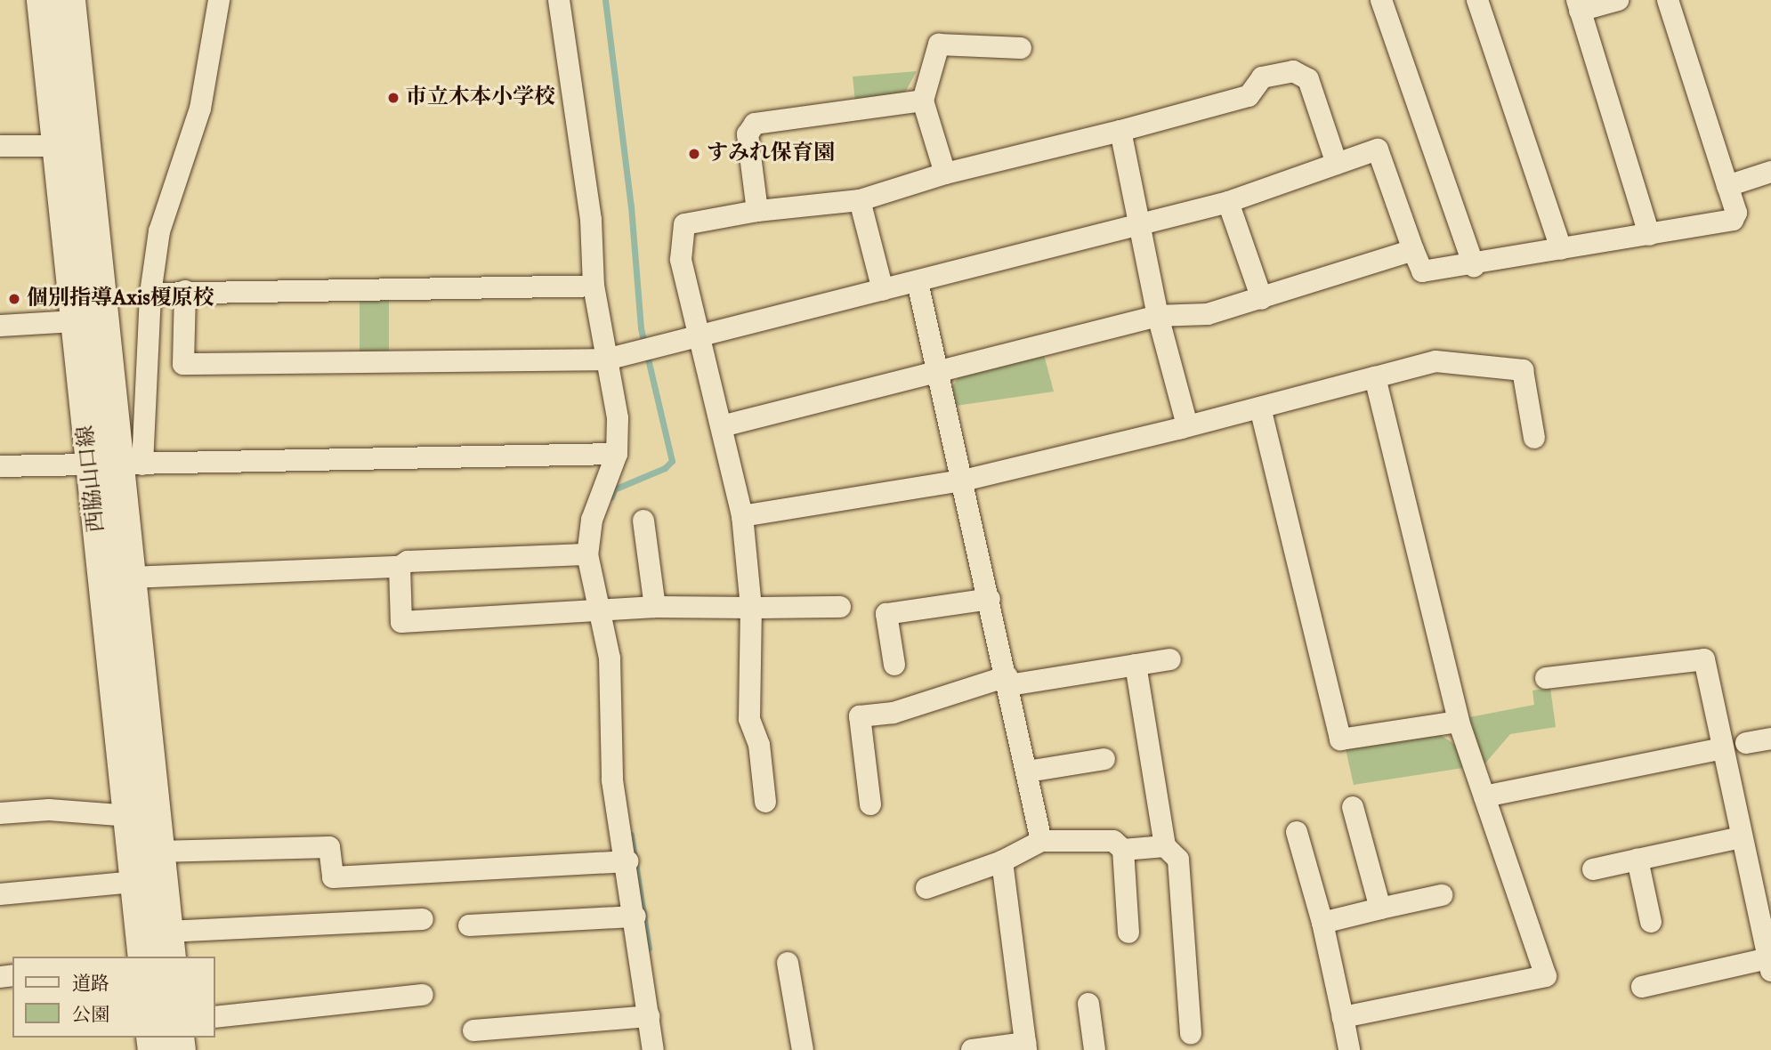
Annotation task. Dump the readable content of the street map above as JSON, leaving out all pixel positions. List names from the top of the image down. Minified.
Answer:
{"streets":{"street":["西脇山口線"]},"places":["市立木本小学校","すみれ保育園","個別指導Axis榎原校"],"legend":["道路","公園"]}
